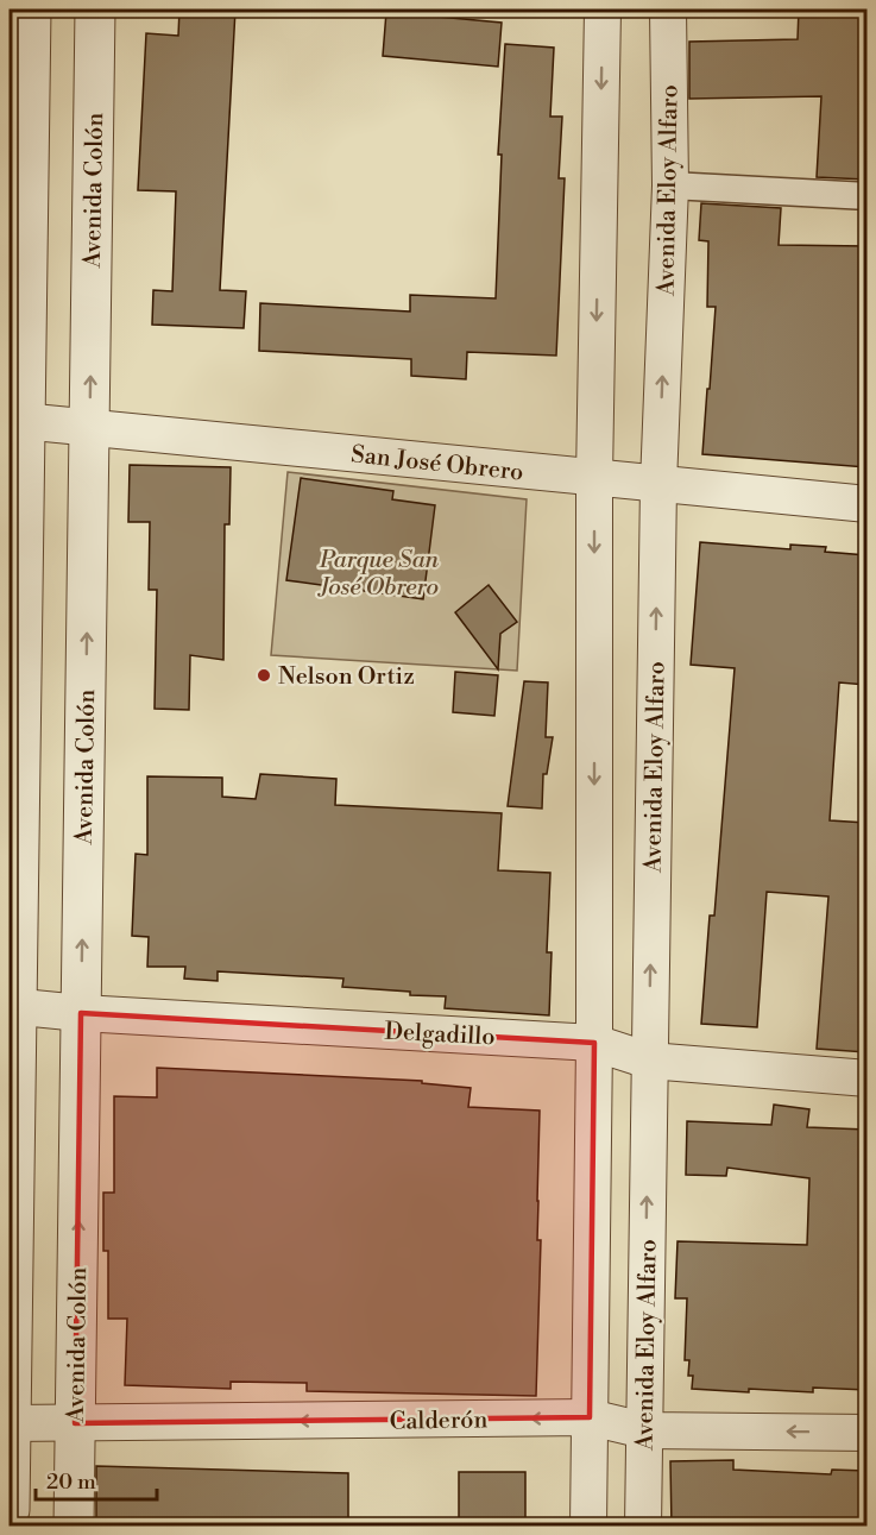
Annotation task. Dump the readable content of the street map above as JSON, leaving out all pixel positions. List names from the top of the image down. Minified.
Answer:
{"streets":{"street":["Avenida Colón","Avenida Eloy Alfaro","San José Obrero","Delgadillo","Calderón"]},"crossings":[["Avenida Colón","San José Obrero"],["Avenida Colón","Delgadillo"],["Avenida Colón","Calderón"],["Avenida Eloy Alfaro","San José Obrero"],["Avenida Eloy Alfaro","Delgadillo"],["Avenida Eloy Alfaro","Calderón"]],"one_way":["Calderón"],"parks":["Parque San José Obrero"],"places":["Nelson Ortiz"],"scale_bar":"20 m"}
